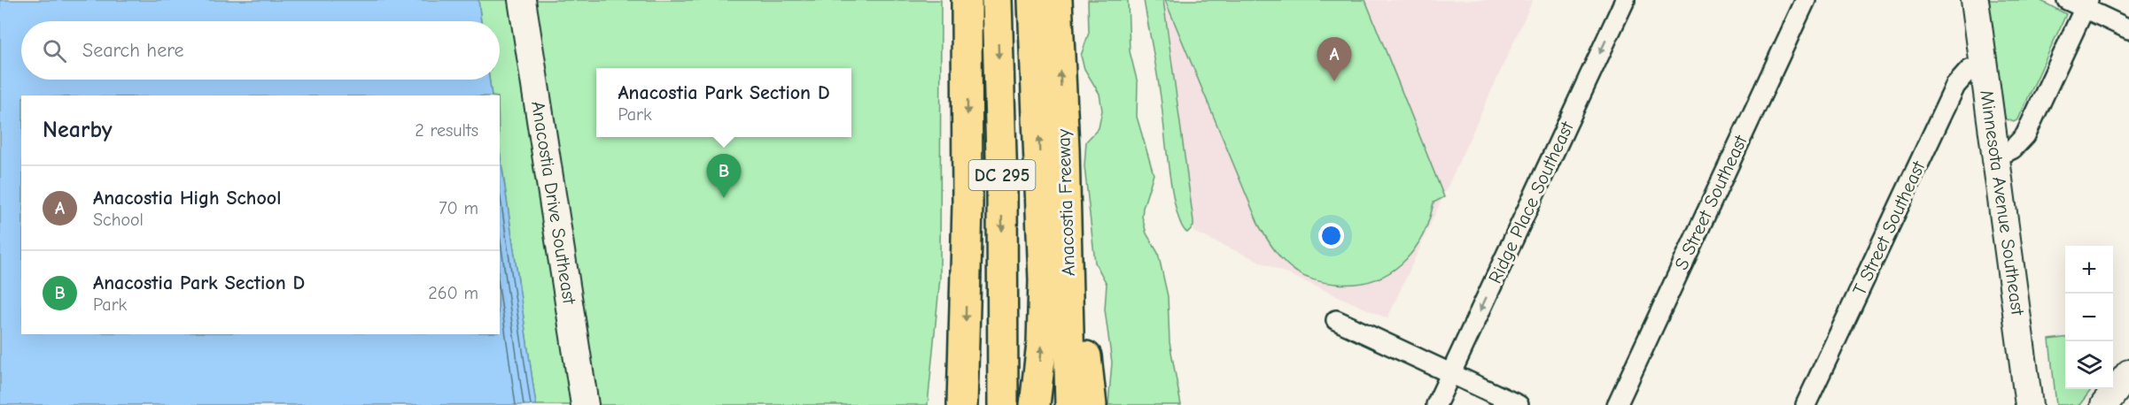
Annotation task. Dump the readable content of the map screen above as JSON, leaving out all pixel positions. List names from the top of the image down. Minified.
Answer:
{"streets":{"highway":["DC 295","Anacostia Freeway"],"main road":["Anacostia Drive Southeast","Minnesota Avenue Southeast"],"street":["Ridge Place Southeast","S Street Southeast","T Street Southeast"]},"crossings":[["Minnesota Avenue Southeast","T Street Southeast"]],"one_way":["Ridge Place Southeast"],"page":{"search":"Search here","pins":["A","B"],"popup":["Anacostia Park Section D","Park"],"heading":["Nearby","2 results"],"list":[{"mark":"A","name":"Anacostia High School","note":"School","value":"70 m"},{"mark":"B","name":"Anacostia Park Section D","note":"Park","value":"260 m"}],"map_buttons":["+","−"]}}
